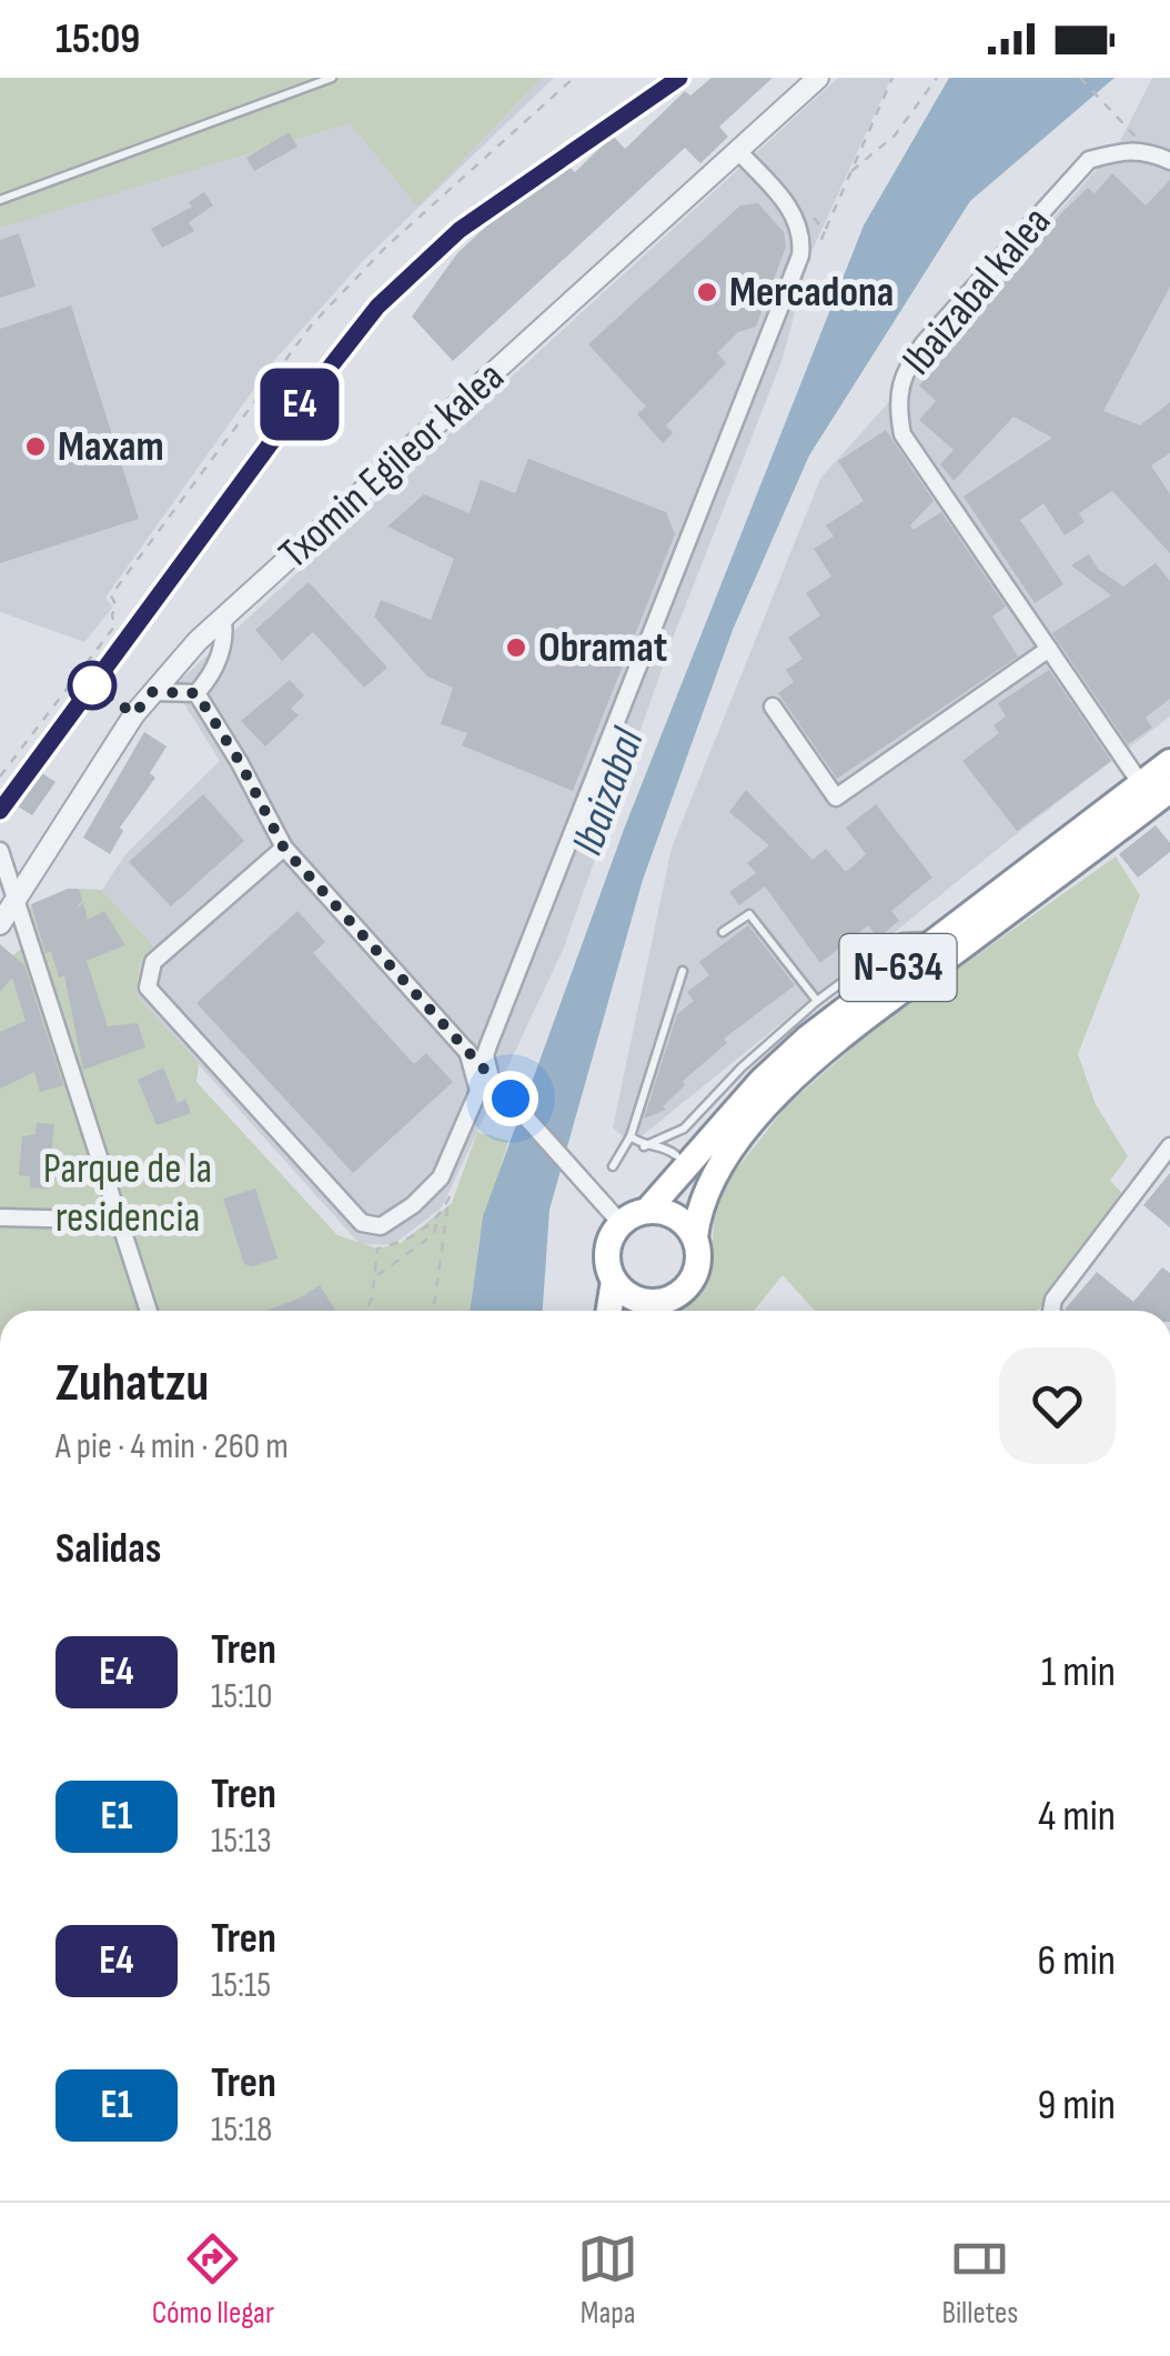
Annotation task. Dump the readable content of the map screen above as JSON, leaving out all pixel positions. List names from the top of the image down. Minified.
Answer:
{"streets":{"highway":["N-634"],"street":["Ibaizabal kalea","Txomin Egileor kalea"]},"crossings":[["Ibaizabal kalea","N-634"]],"water":["Ibaizabal"],"parks":["Parque de la residencia"],"places":["Mercadona","Maxam","Obramat"],"page":{"status":"15:09","on_map":"E4","heading":[["Zuhatzu","A pie · 4 min · 260 m"],"Salidas"],"list":[{"mark":"E4","name":"Tren","note":"15:10","value":"1 min"},{"mark":"E1","name":"Tren","note":"15:13","value":"4 min"},{"mark":"E4","name":"Tren","note":"15:15","value":"6 min"},{"mark":"E1","name":"Tren","note":"15:18","value":"9 min"}],"tabs":["Cómo llegar","Mapa","Billetes"]}}
